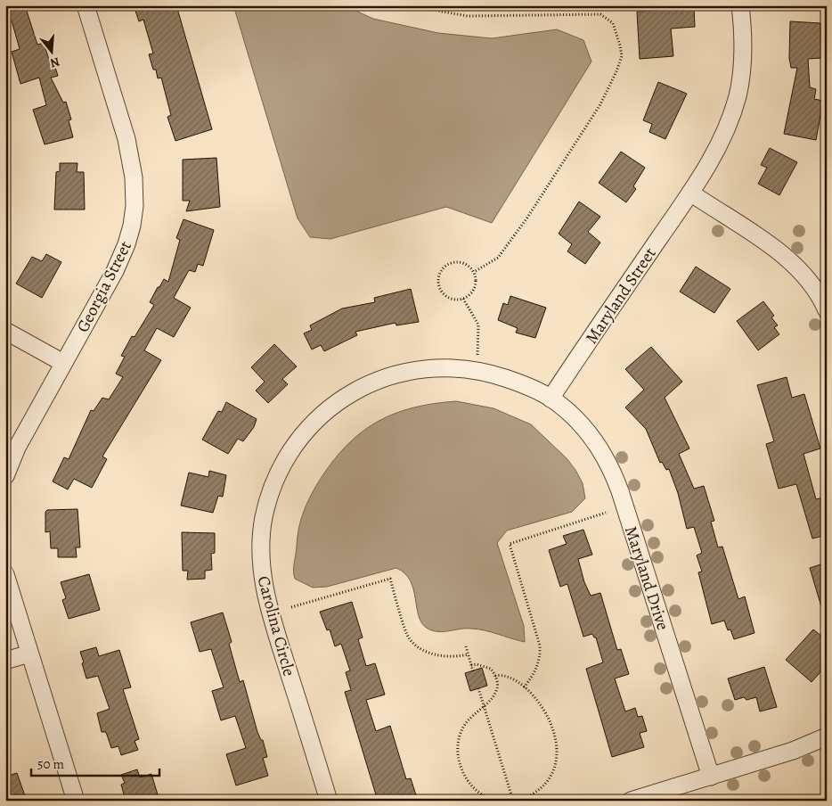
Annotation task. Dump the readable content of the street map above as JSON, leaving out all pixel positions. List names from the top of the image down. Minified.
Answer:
{"streets":{"street":["Georgia Street","Maryland Street","Maryland Drive","Carolina Circle"]},"crossings":[["Maryland Street","Maryland Drive"],["Maryland Street","Carolina Circle"],["Maryland Drive","Carolina Circle"]],"scale_bar":"50 m","north":"bottom"}
